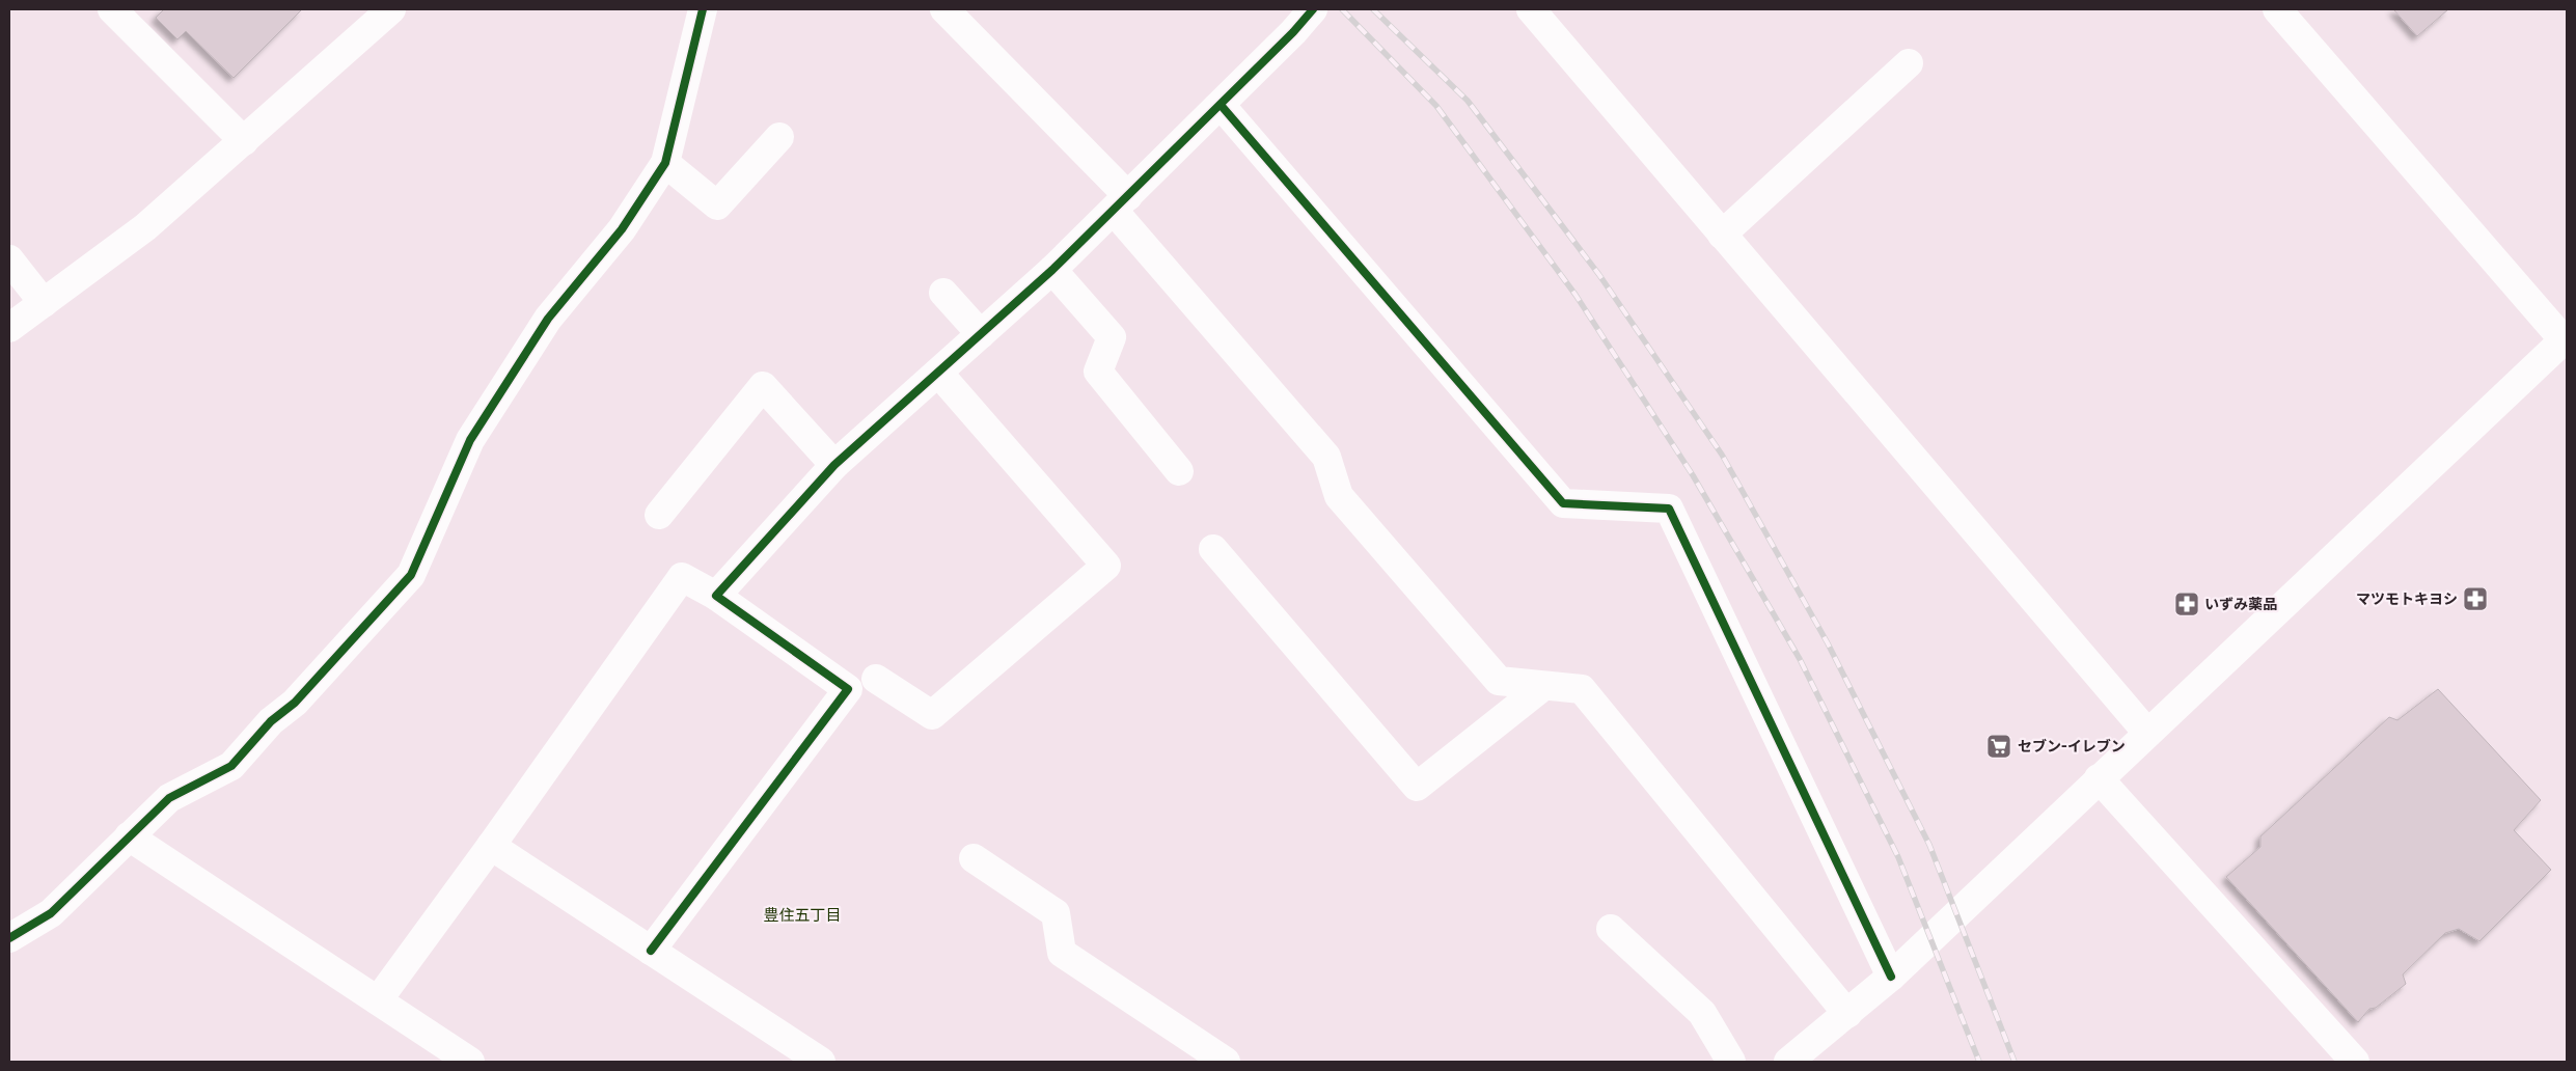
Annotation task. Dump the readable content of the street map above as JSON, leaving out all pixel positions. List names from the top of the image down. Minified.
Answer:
{"districts":["豊住五丁目"],"places":{"pharmacy":["マツモトキヨシ","いずみ薬品"],"supermarket":["セブン-イレブン"]}}
